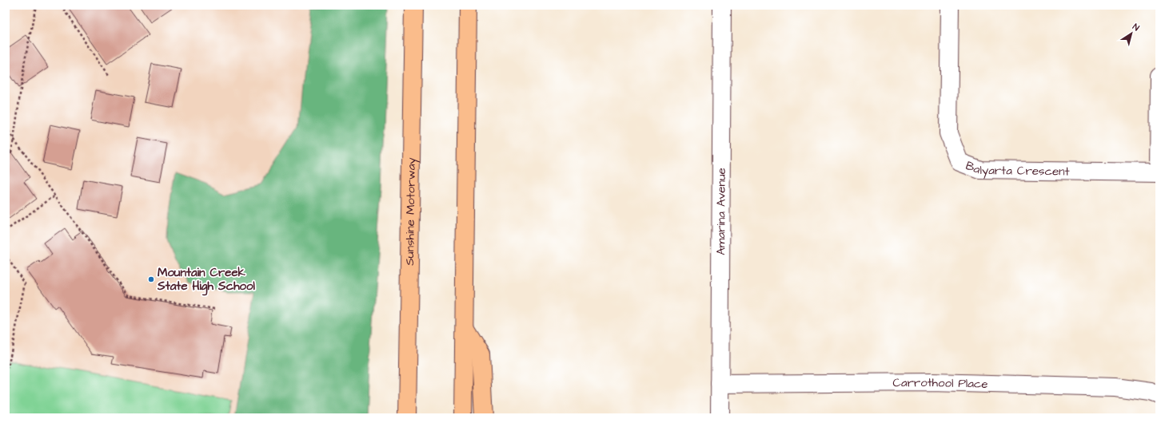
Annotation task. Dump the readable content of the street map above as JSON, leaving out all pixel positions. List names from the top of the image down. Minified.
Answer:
{"streets":{"highway":["Sunshine Motorway"],"street":["Balyarta Crescent","Amarina Avenue","Carrothool Place"]},"crossings":[["Amarina Avenue","Carrothool Place"]],"places":["Mountain Creek State High School"],"north":"top right"}
